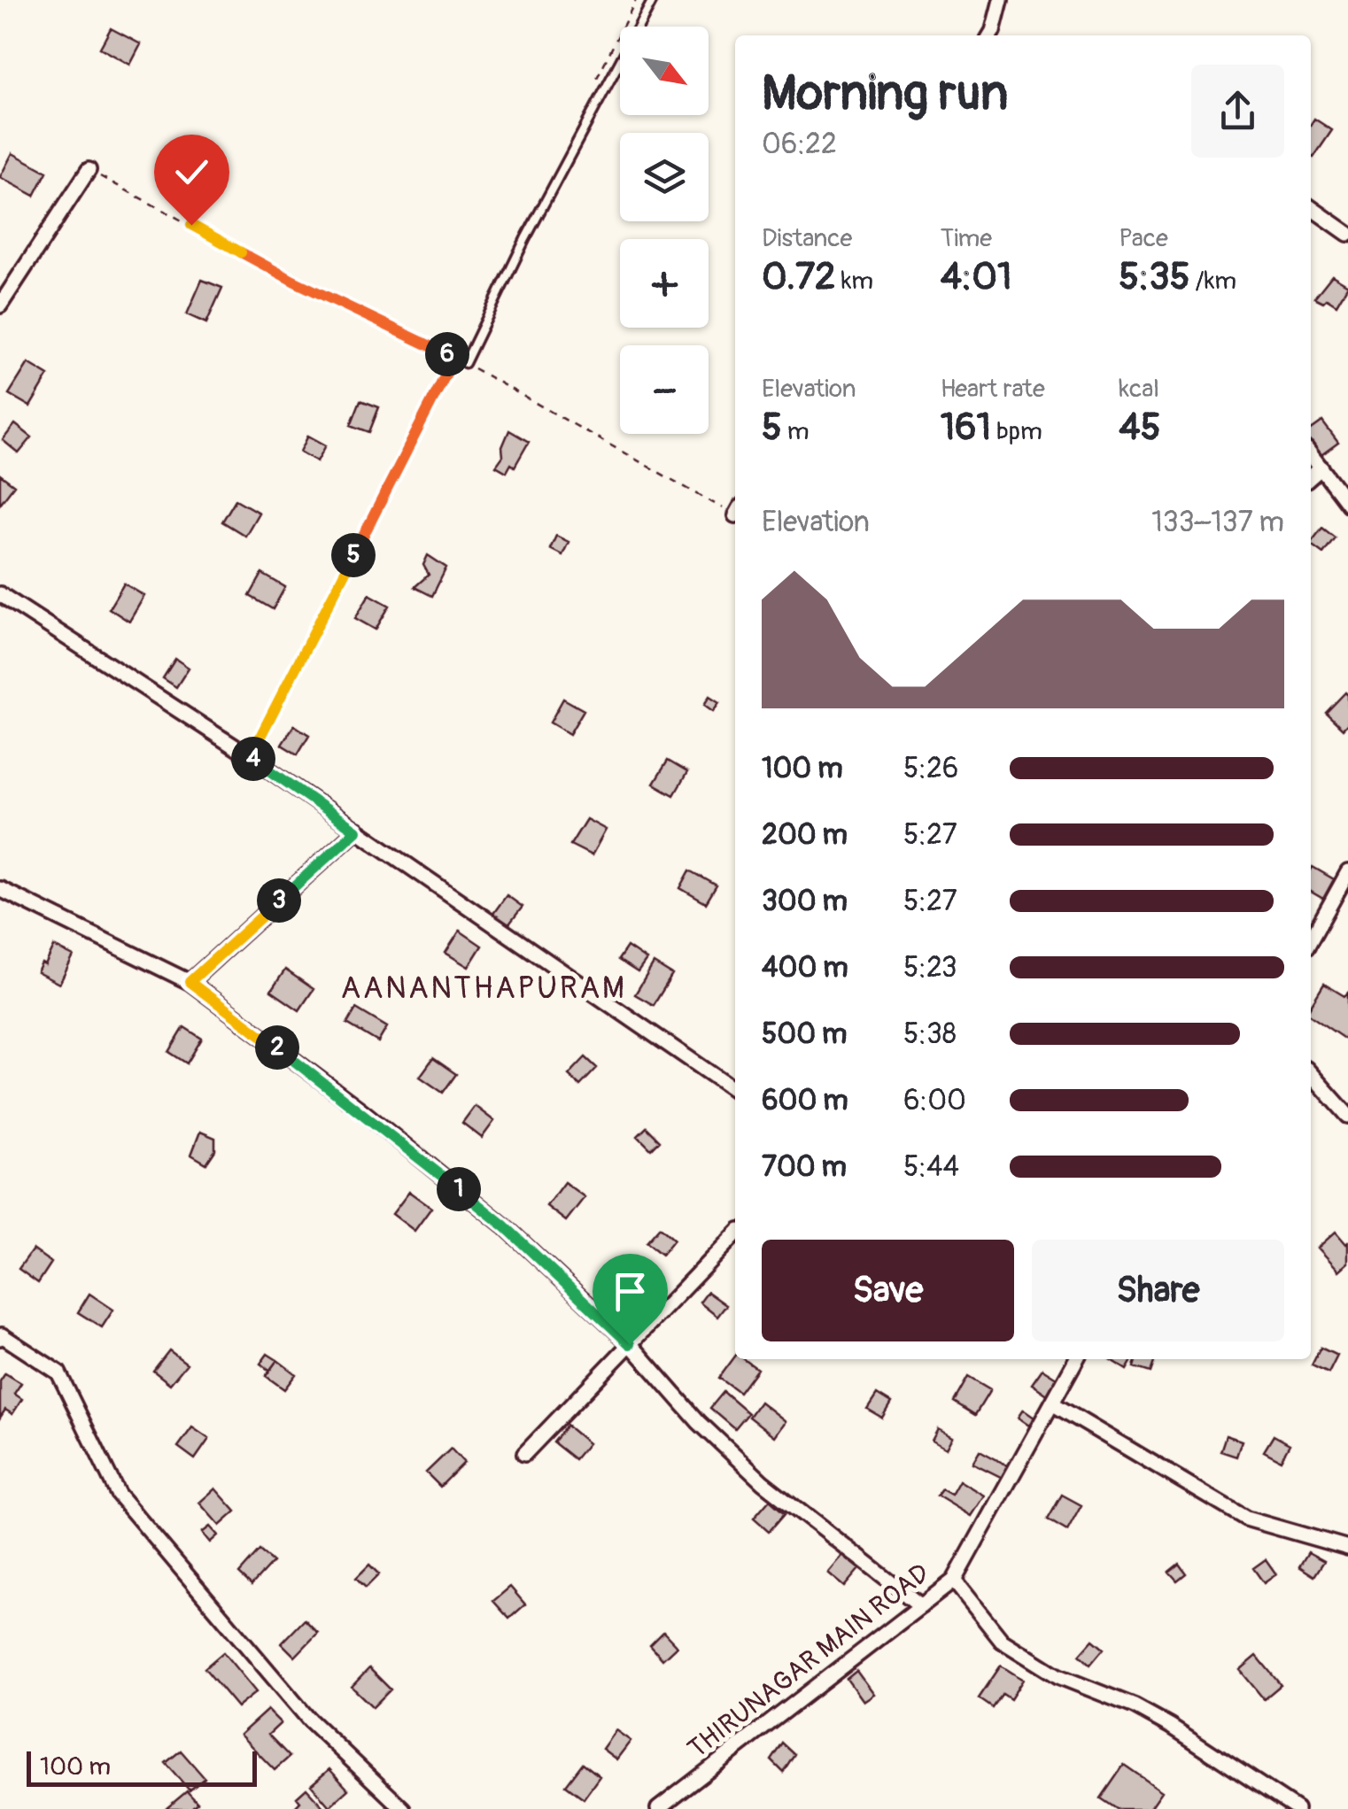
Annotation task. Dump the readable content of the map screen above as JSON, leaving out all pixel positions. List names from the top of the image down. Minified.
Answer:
{"streets":{"street":["THIRUNAGAR MAIN ROAD"]},"districts":["AANANTHAPURAM"],"scale_bar":"100 m","north":"bottom right","page":{"map_buttons":["+","−"],"heading":["Morning run","06:22"],"stats":[["Distance","0.72 km"],["Time","4:01"],["Pace","5:35 /km"],["Elevation","5 m"],["Heart rate","161 bpm"],["kcal","45"]],"pins":["6","5","4","3","2","1"],"chart":["Elevation","133–137 m"],"list":[{"name":"100 m","note":"5:26"},{"name":"200 m","note":"5:27"},{"name":"300 m","note":"5:27"},{"name":"400 m","note":"5:23"},{"name":"500 m","note":"5:38"},{"name":"600 m","note":"6:00"},{"name":"700 m","note":"5:44"}],"buttons":["Save","Share"],"scale":"100 m"}}
